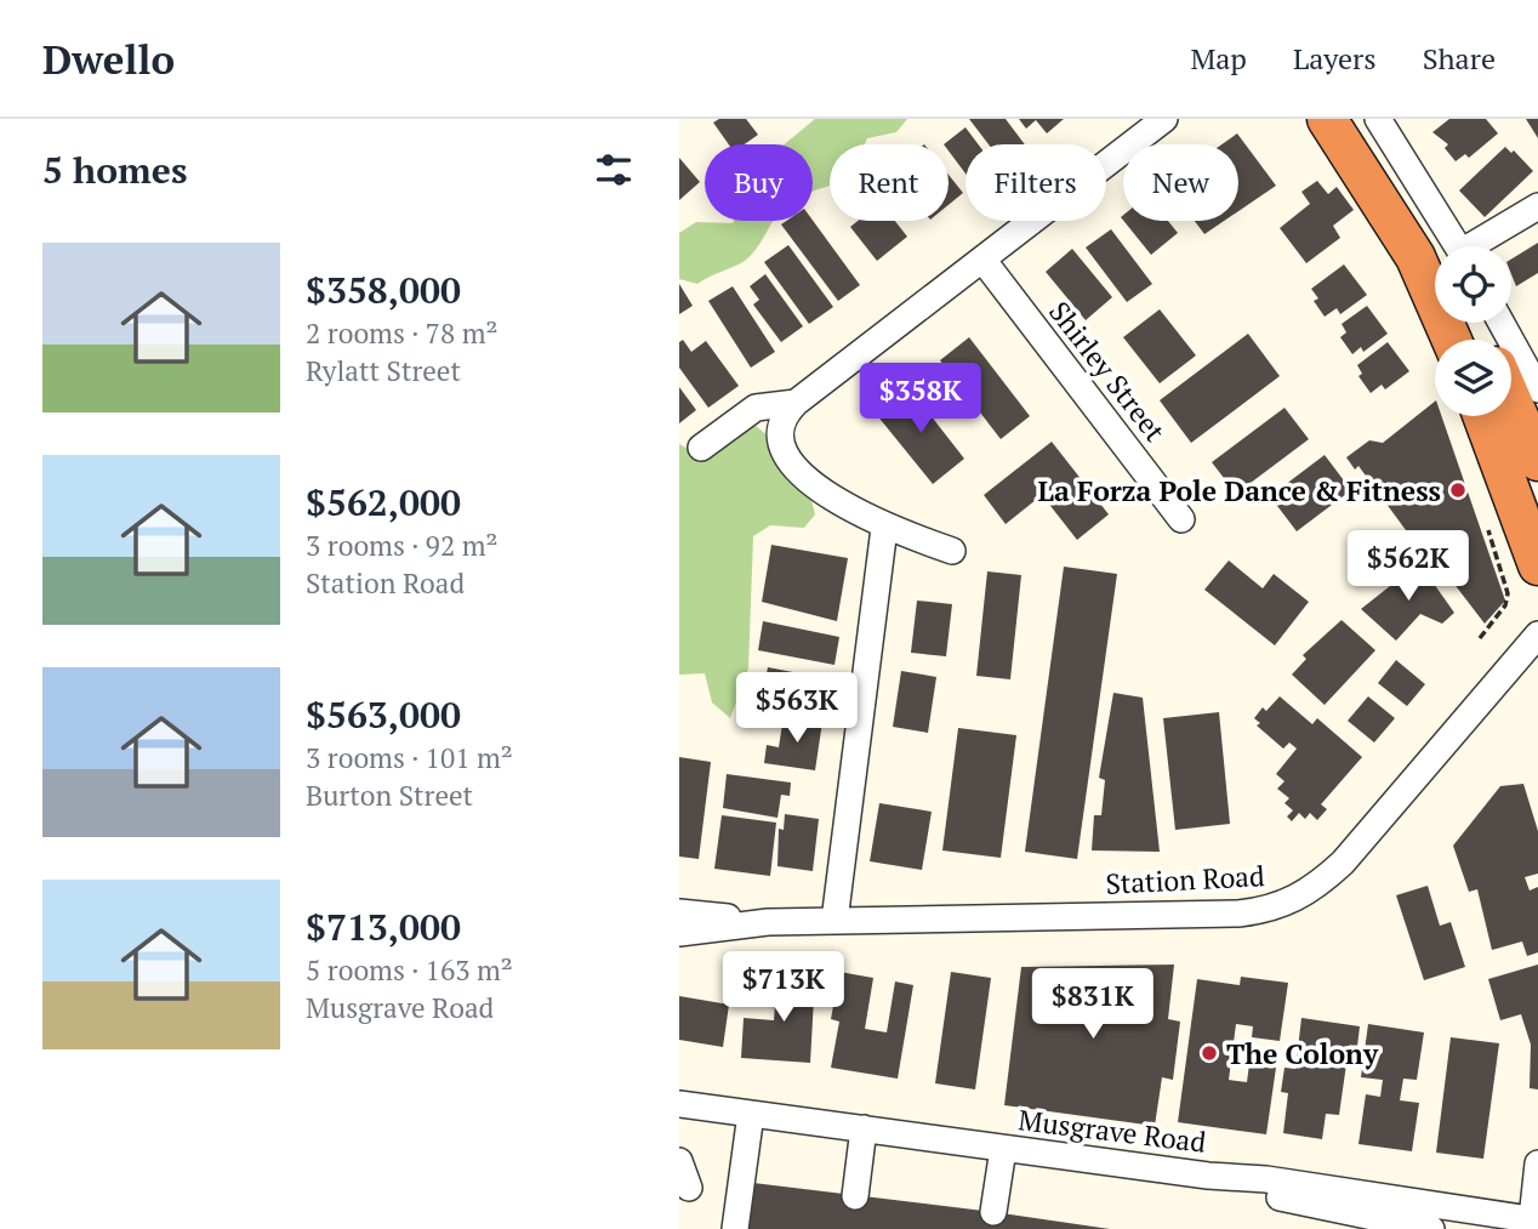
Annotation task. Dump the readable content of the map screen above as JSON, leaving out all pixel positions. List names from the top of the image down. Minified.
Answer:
{"streets":{"street":["Shirley Street","Station Road","Musgrave Road"]},"places":["La Forza Pole Dance & Fitness","The Colony"],"page":{"header":"Dwello","nav":["Map","Layers","Share"],"heading":"5 homes","chip":["Buy","Rent","Filters","New"],"list":[{"name":"$358,000","note":"2 rooms · 78 m² · Rylatt Street"},{"name":"$562,000","note":"3 rooms · 92 m² · Station Road"},{"name":"$563,000","note":"3 rooms · 101 m² · Burton Street"},{"name":"$713,000","note":"5 rooms · 163 m² · Musgrave Road"}],"price":["$358K","$562K","$563K","$713K","$831K"]}}
